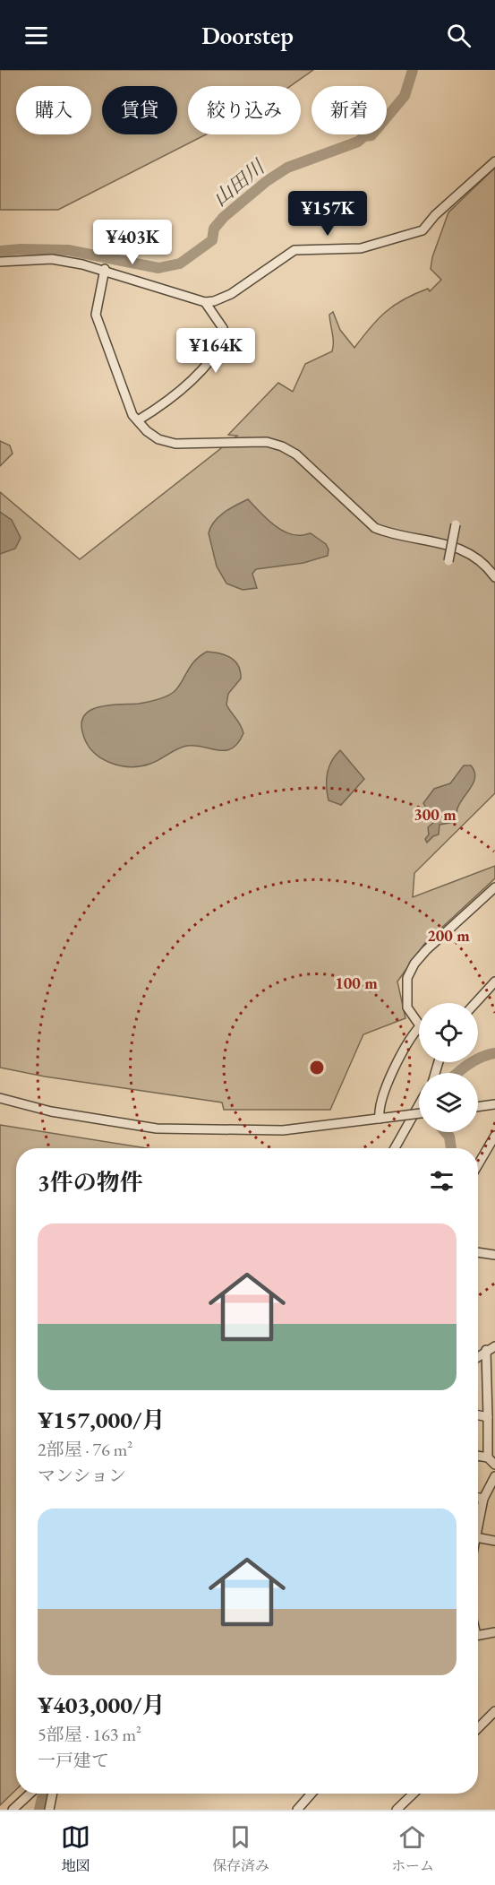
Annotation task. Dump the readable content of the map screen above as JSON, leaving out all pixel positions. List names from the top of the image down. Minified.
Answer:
{"water":["山田川"],"page":{"header":"Doorstep","chip":["購入","賃貸","絞り込み","新着"],"price":["¥157K","¥403K","¥164K"],"heading":"3件の物件","list":[{"name":"¥157,000/月","note":"2部屋 · 76 m² · マンション"},{"name":"¥403,000/月","note":"5部屋 · 163 m² · 一戸建て"}],"tabs":["地図","保存済み","ホーム"]},"rings":["300 m","200 m","100 m"]}
